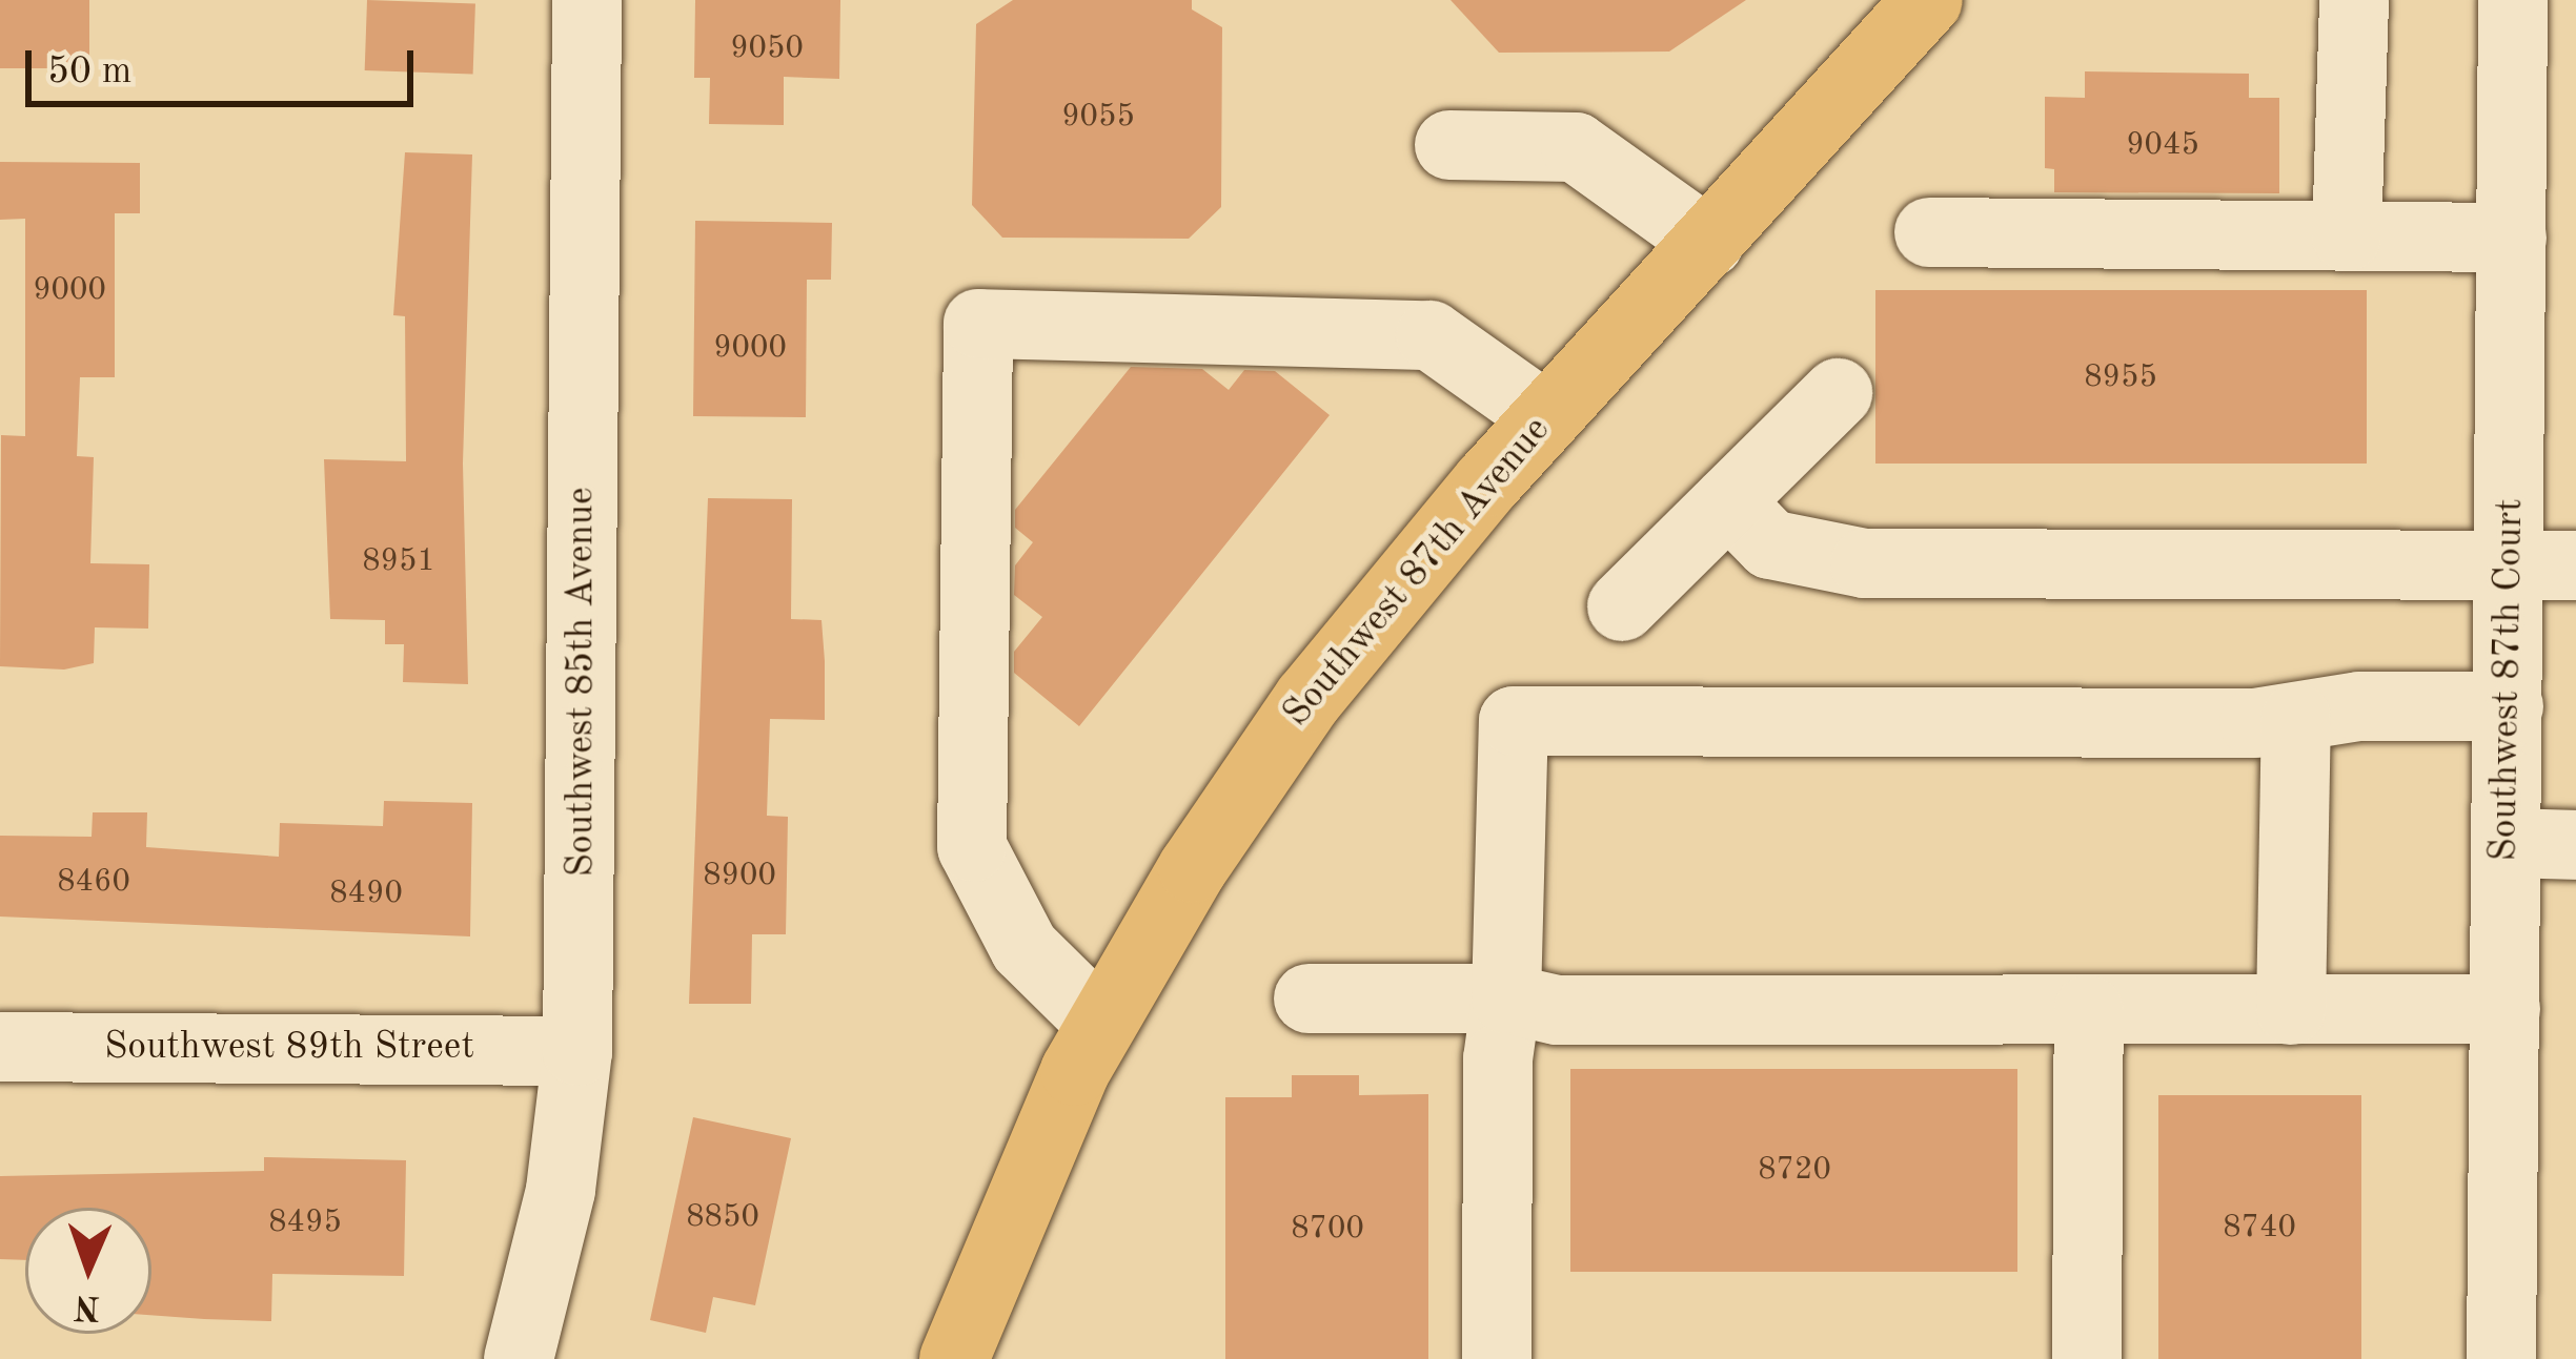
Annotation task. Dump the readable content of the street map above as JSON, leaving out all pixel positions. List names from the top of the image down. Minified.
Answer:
{"streets":{"main road":["Southwest 87th Avenue"],"street":["Southwest 87th Court","Southwest 85th Avenue","Southwest 89th Street"]},"crossings":[["Southwest 85th Avenue","Southwest 89th Street"]],"house_numbers":["9050","9055","9045","9000","9000","8955","8951","8900","8460","8490","8720","8850","8495","8740","8700"],"scale_bar":"50 m","north":"bottom"}
